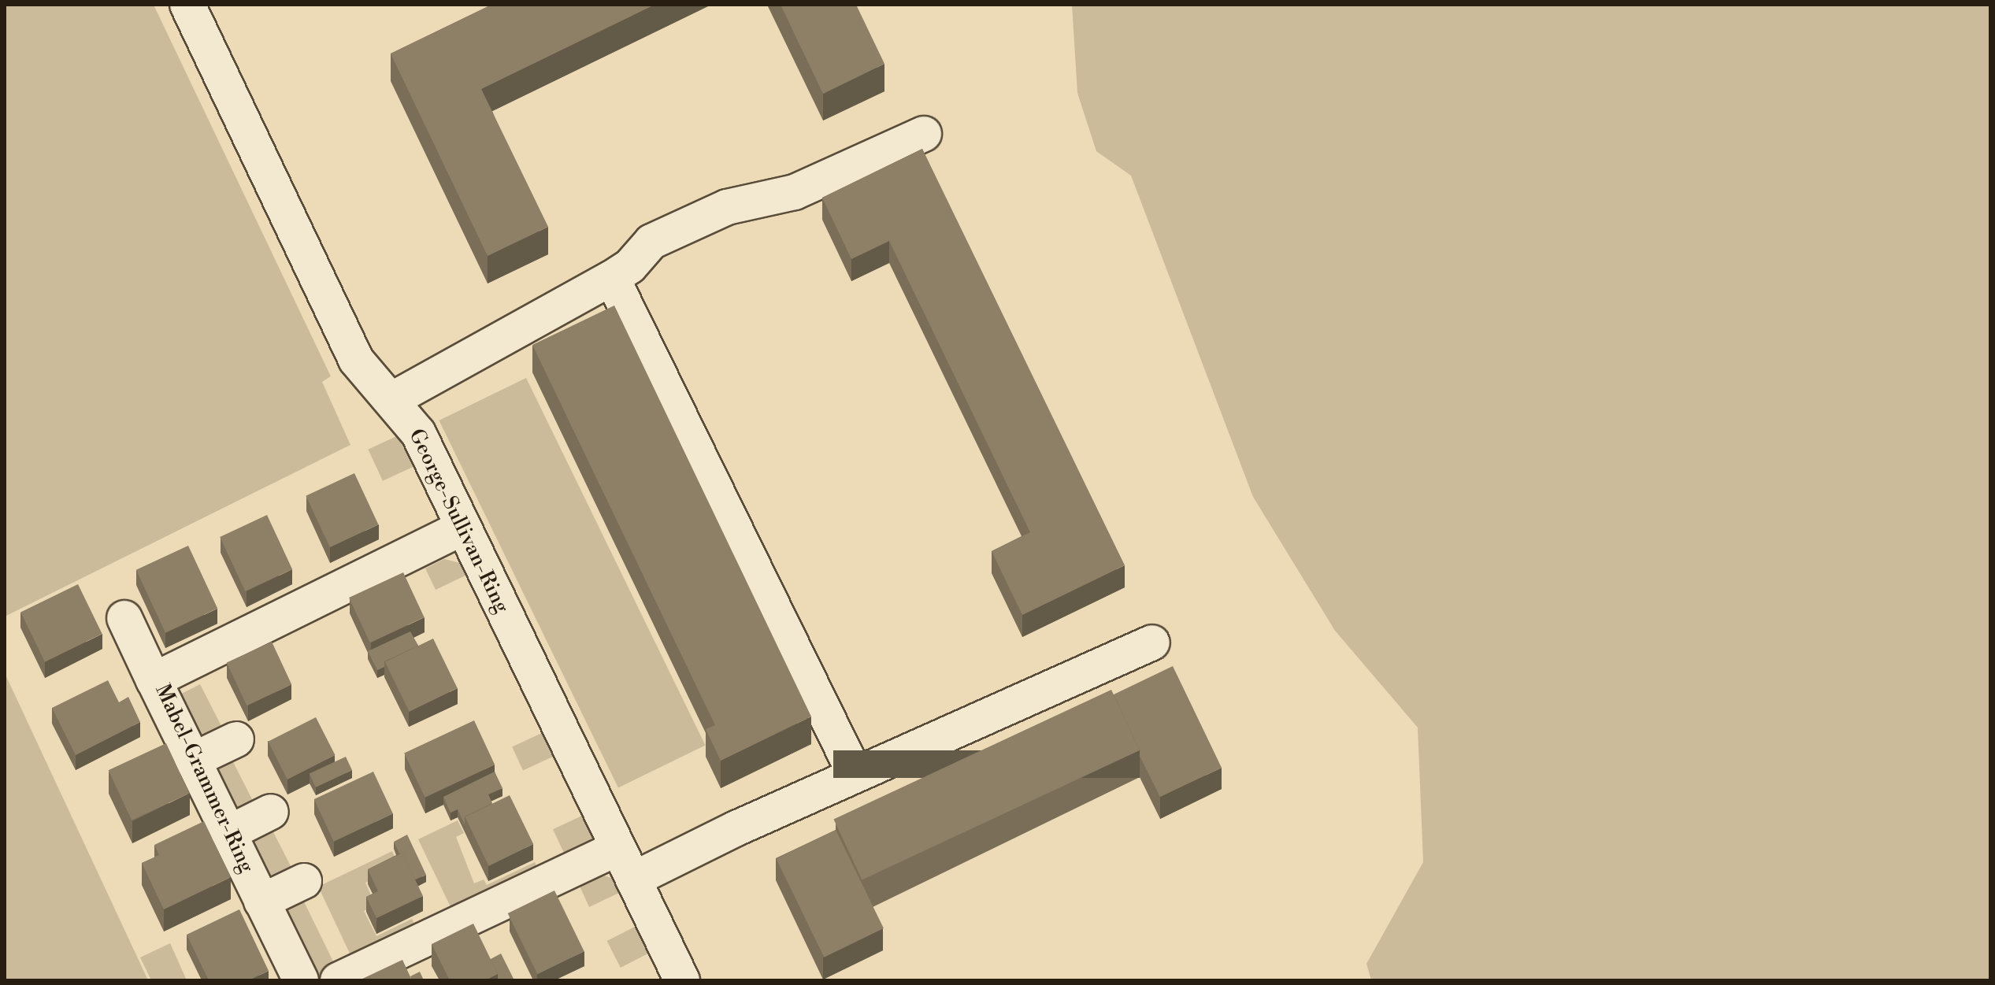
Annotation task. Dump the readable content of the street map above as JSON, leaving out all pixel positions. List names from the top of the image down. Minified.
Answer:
{"streets":{"street":["George-Sullivan-Ring","Mabel-Grammer-Ring"]},"crossings":[["George-Sullivan-Ring","Mabel-Grammer-Ring"]]}
